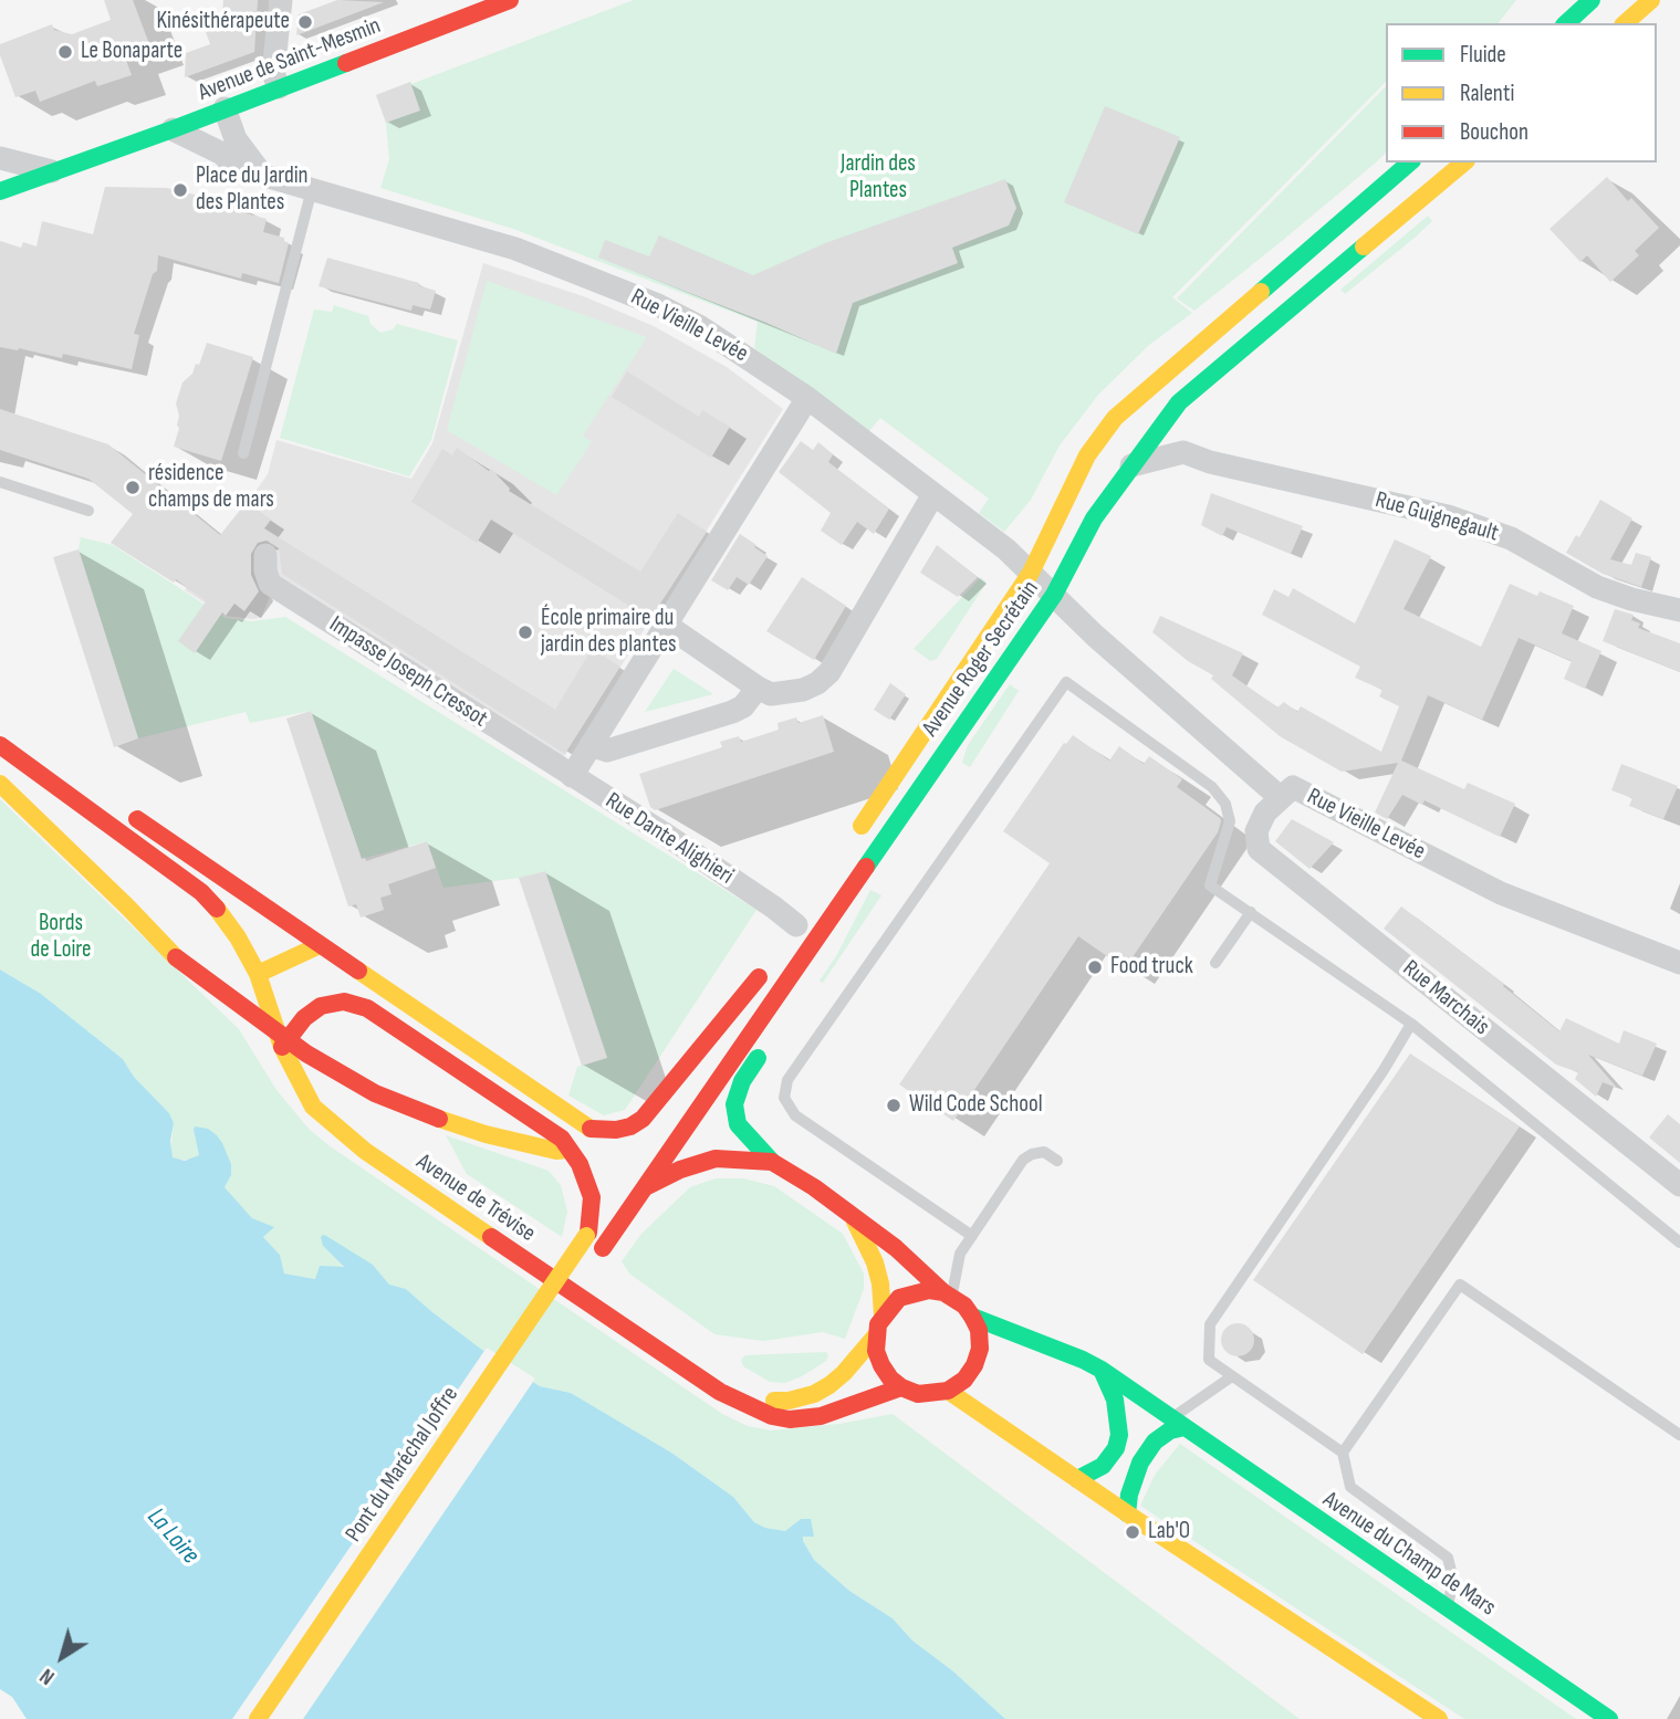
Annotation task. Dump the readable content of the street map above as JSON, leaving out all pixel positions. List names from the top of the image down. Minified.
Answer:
{"streets":{"main road":["Avenue de Saint-Mesmin","Avenue Roger Secrétain","Avenue de Trévise","Pont du Maréchal Joffre","Avenue du Champ de Mars"],"street":["Rue Vieille Levée","Rue Guignegault","Impasse Joseph Cressot","Rue Dante Alighieri","Rue Marchais"]},"crossings":[["Rue Vieille Levée","Avenue Roger Secrétain"],["Rue Vieille Levée","Rue Marchais"],["Impasse Joseph Cressot","Rue Dante Alighieri"],["Avenue de Trévise","Avenue du Champ de Mars"]],"water":["La Loire"],"parks":["Jardin des Plantes","Bords de Loire"],"places":["Kinésithérapeute","Le Bonaparte","Place du Jardin des Plantes","résidence champs de mars","École primaire du jardin des plantes","Food truck","Wild Code School","Lab'O"],"legend":["Fluide","Ralenti","Bouchon"],"north":"bottom left"}
